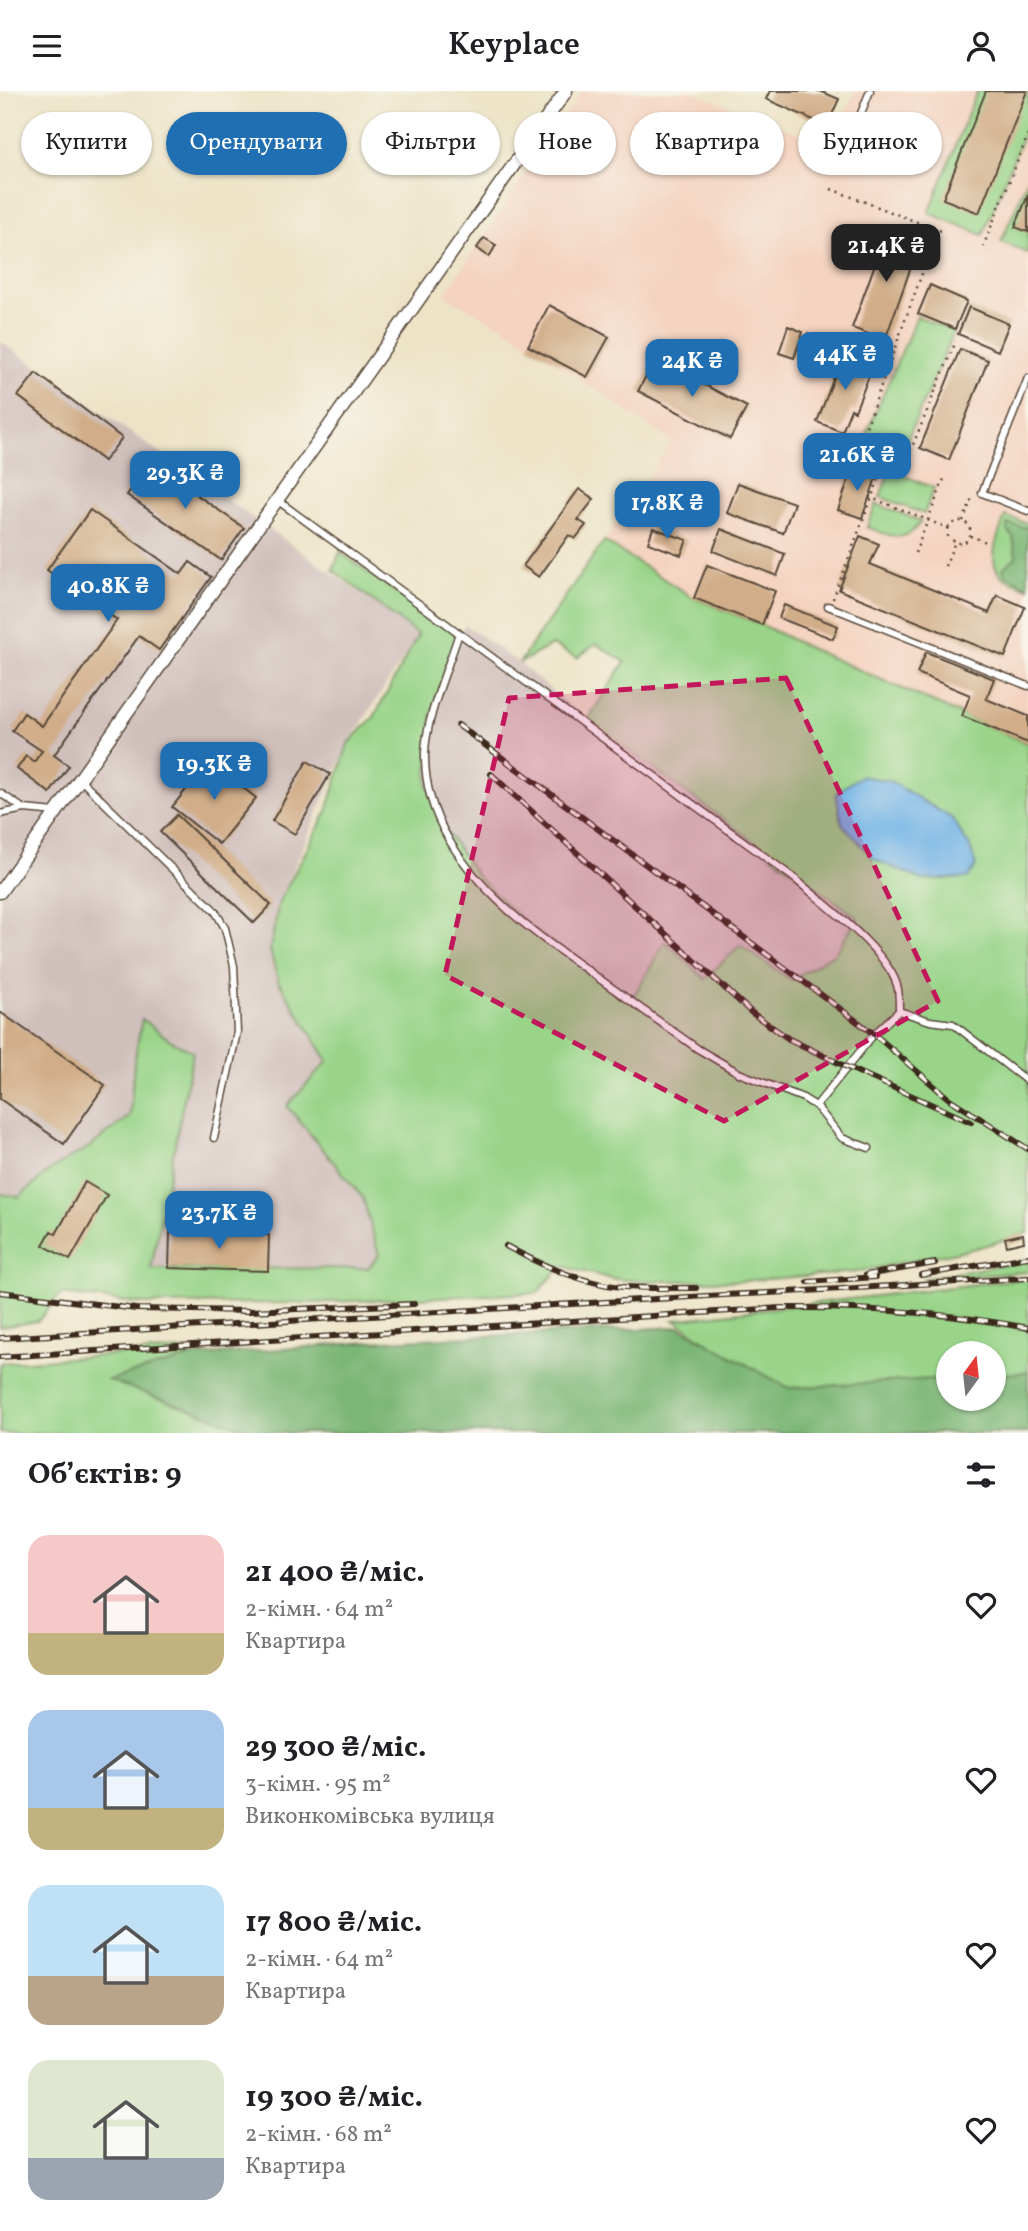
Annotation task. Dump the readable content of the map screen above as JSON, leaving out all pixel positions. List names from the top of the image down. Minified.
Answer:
{"north":"top","page":{"header":"Keyplace","chip":["Купити","Орендувати","Фільтри","Нове","Квартира","Будинок"],"price":["21.4K ₴","44K ₴","24K ₴","21.6K ₴","29.3K ₴","17.8K ₴","40.8K ₴","19.3K ₴","23.7K ₴"],"heading":"Об’єктів: 9","list":[{"name":"21 400 ₴/міс.","note":"2-кімн. · 64 m² · Квартира"},{"name":"29 300 ₴/міс.","note":"3-кімн. · 95 m² · Виконкомівська вулиця"},{"name":"17 800 ₴/міс.","note":"2-кімн. · 64 m² · Квартира"},{"name":"19 300 ₴/міс.","note":"2-кімн. · 68 m² · Квартира"}]}}
